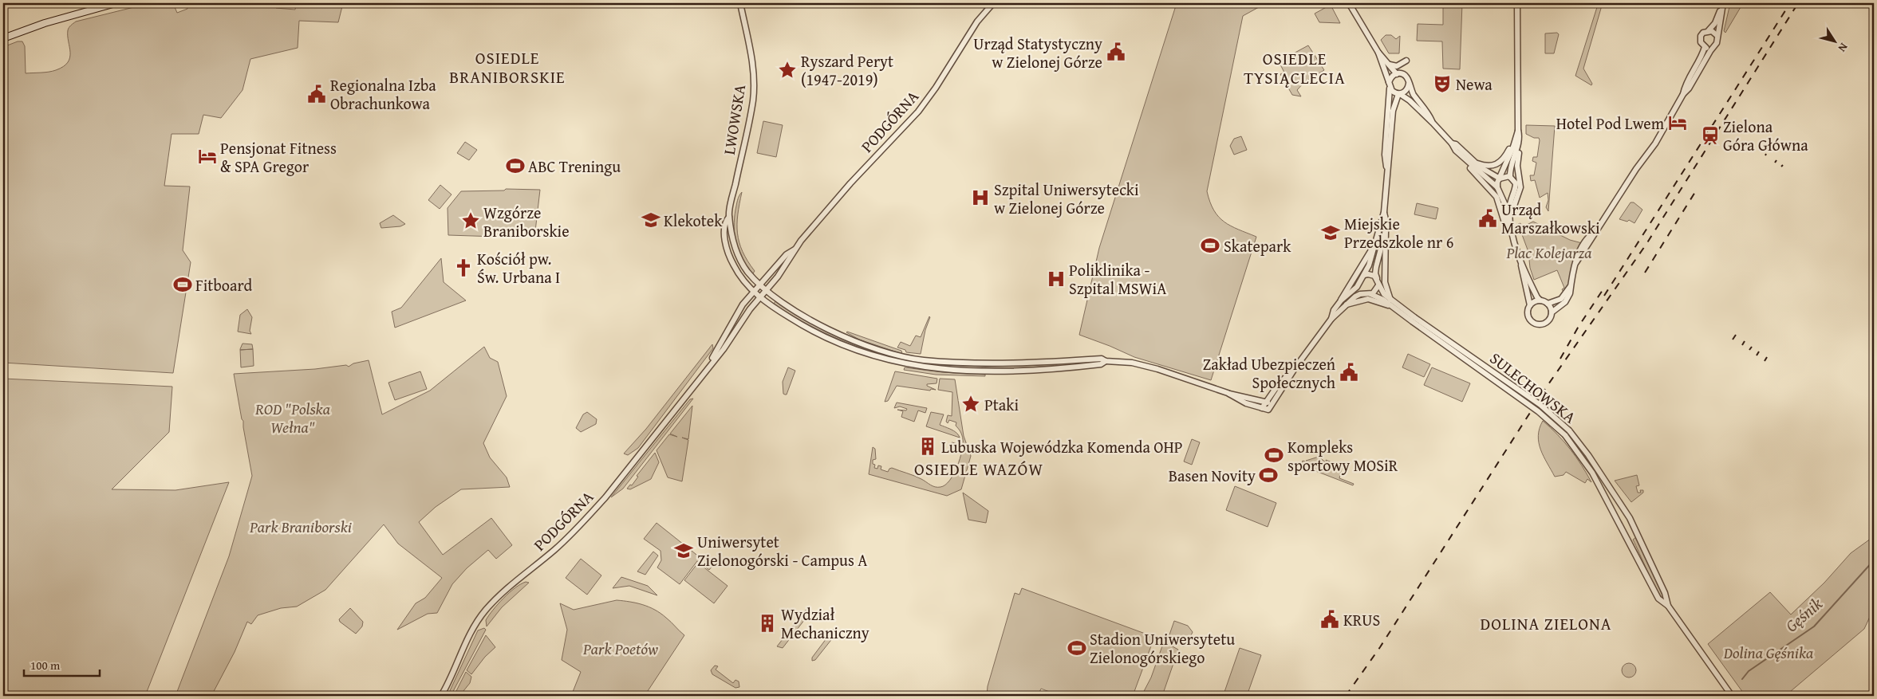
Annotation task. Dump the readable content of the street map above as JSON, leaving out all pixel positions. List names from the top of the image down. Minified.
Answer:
{"streets":{"street":["LWOWSKA","PODGÓRNA","SULECHOWSKA"]},"crossings":[["LWOWSKA","PODGÓRNA"]],"districts":["OSIEDLE BRANIBORSKIE","OSIEDLE TYSIĄCLECIA","OSIEDLE WAZÓW","DOLINA ZIELONA"],"water":["Gęśnik"],"parks":["Plac Kolejarza","ROD \"Polska Wełna\"","Park Braniborski","Park Poetów","Dolina Gęśnika"],"places":{"public building":["Urząd Statystyczny w Zielonej Górze","Regionalna Izba Obrachunkowa","Urząd Marszałkowski","Zakład Ubezpieczeń Społecznych","KRUS"],"place":["Ryszard Peryt (1947-2019)","Wzgórze Braniborskie","Ptaki"],"theatre":["Newa"],"hotel":["Hotel Pod Lwem","Pensjonat Fitness & SPA Gregor"],"station":["Zielona Góra Główna"],"sports":["ABC Treningu","Skatepark","Fitboard","Kompleks sportowy MOSiR","Basen Novity","Stadion Uniwersytetu Zielonogórskiego"],"hospital":["Szpital Uniwersytecki w Zielonej Górze","Poliklinika - Szpital MSWiA"],"school or university":["Klekotek","Miejskie Przedszkole nr 6","Uniwersytet Zielonogórski - Campus A"],"church":["Kościół pw. Św. Urbana I"],"building":["Lubuska Wojewódzka Komenda OHP","Wydział Mechaniczny"]},"scale_bar":"100 m","north":"bottom right"}
